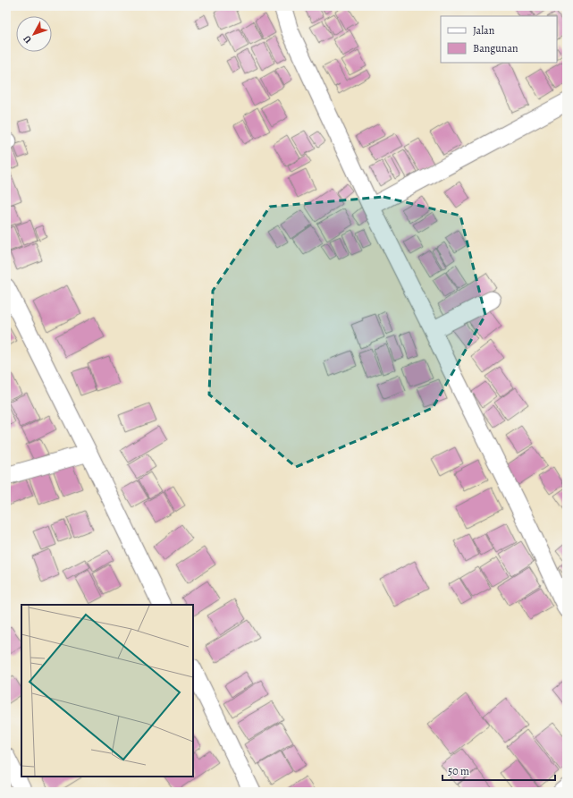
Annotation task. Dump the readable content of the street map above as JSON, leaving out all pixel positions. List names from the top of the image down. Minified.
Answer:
{"legend":["Jalan","Bangunan"],"scale_bar":"50 m","north":"bottom left"}
